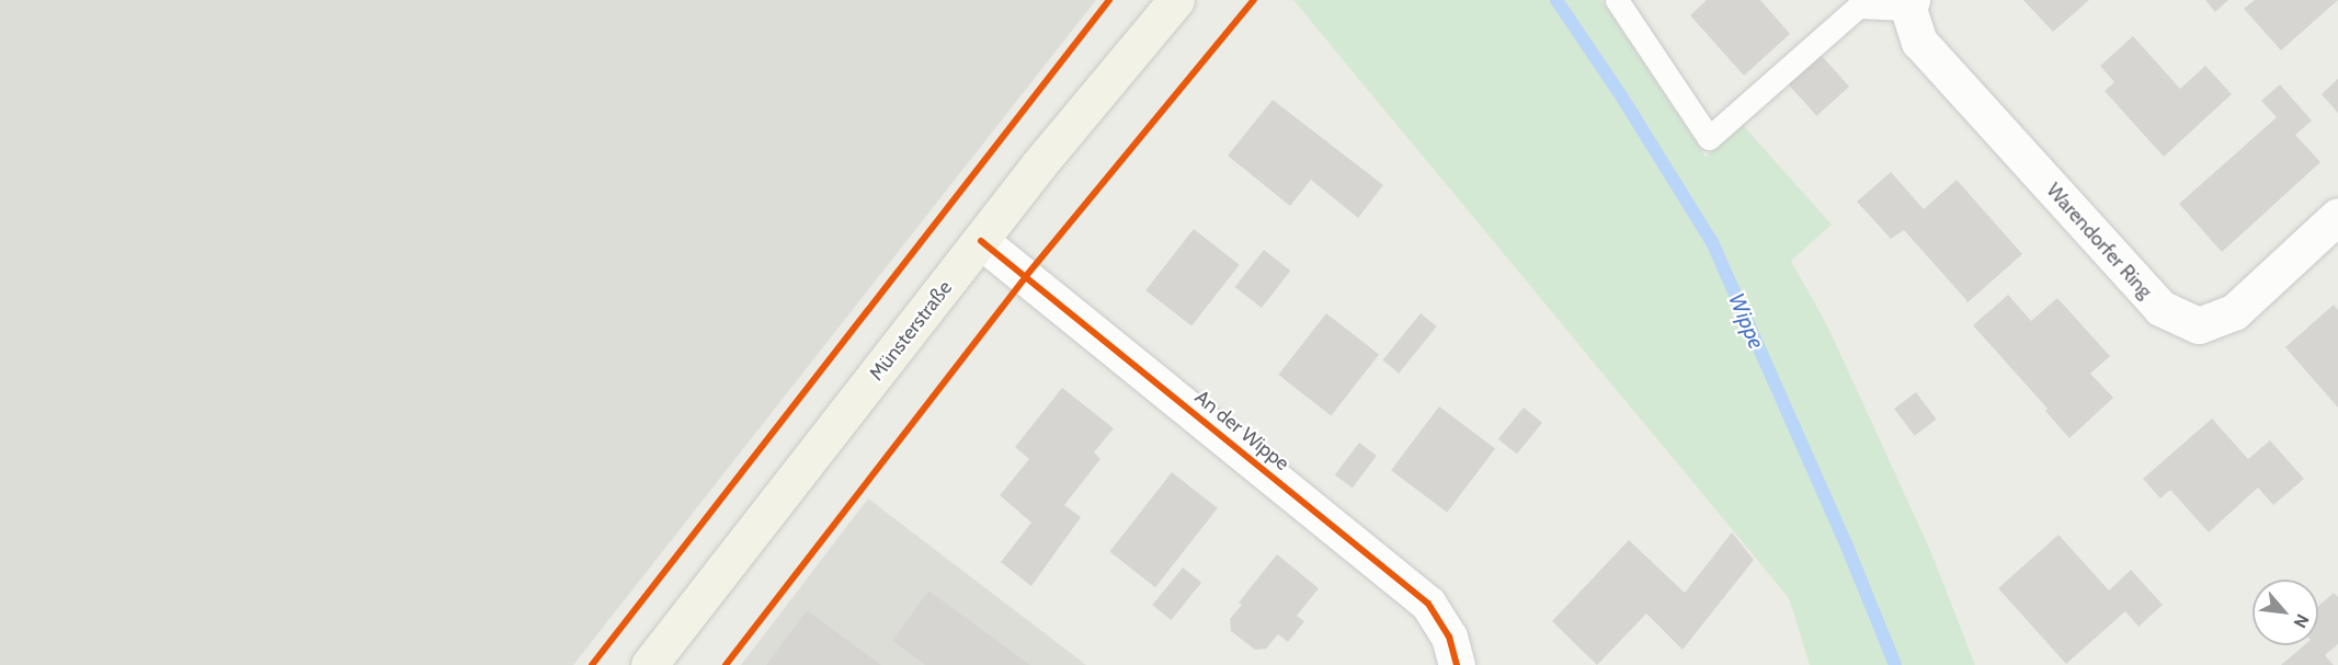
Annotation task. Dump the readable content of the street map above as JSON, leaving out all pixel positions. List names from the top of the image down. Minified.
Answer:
{"streets":{"main road":["Münsterstraße"],"street":["Warendorfer Ring","An der Wippe"]},"crossings":[["Münsterstraße","An der Wippe"]],"water":["Wippe"],"north":"bottom right"}
